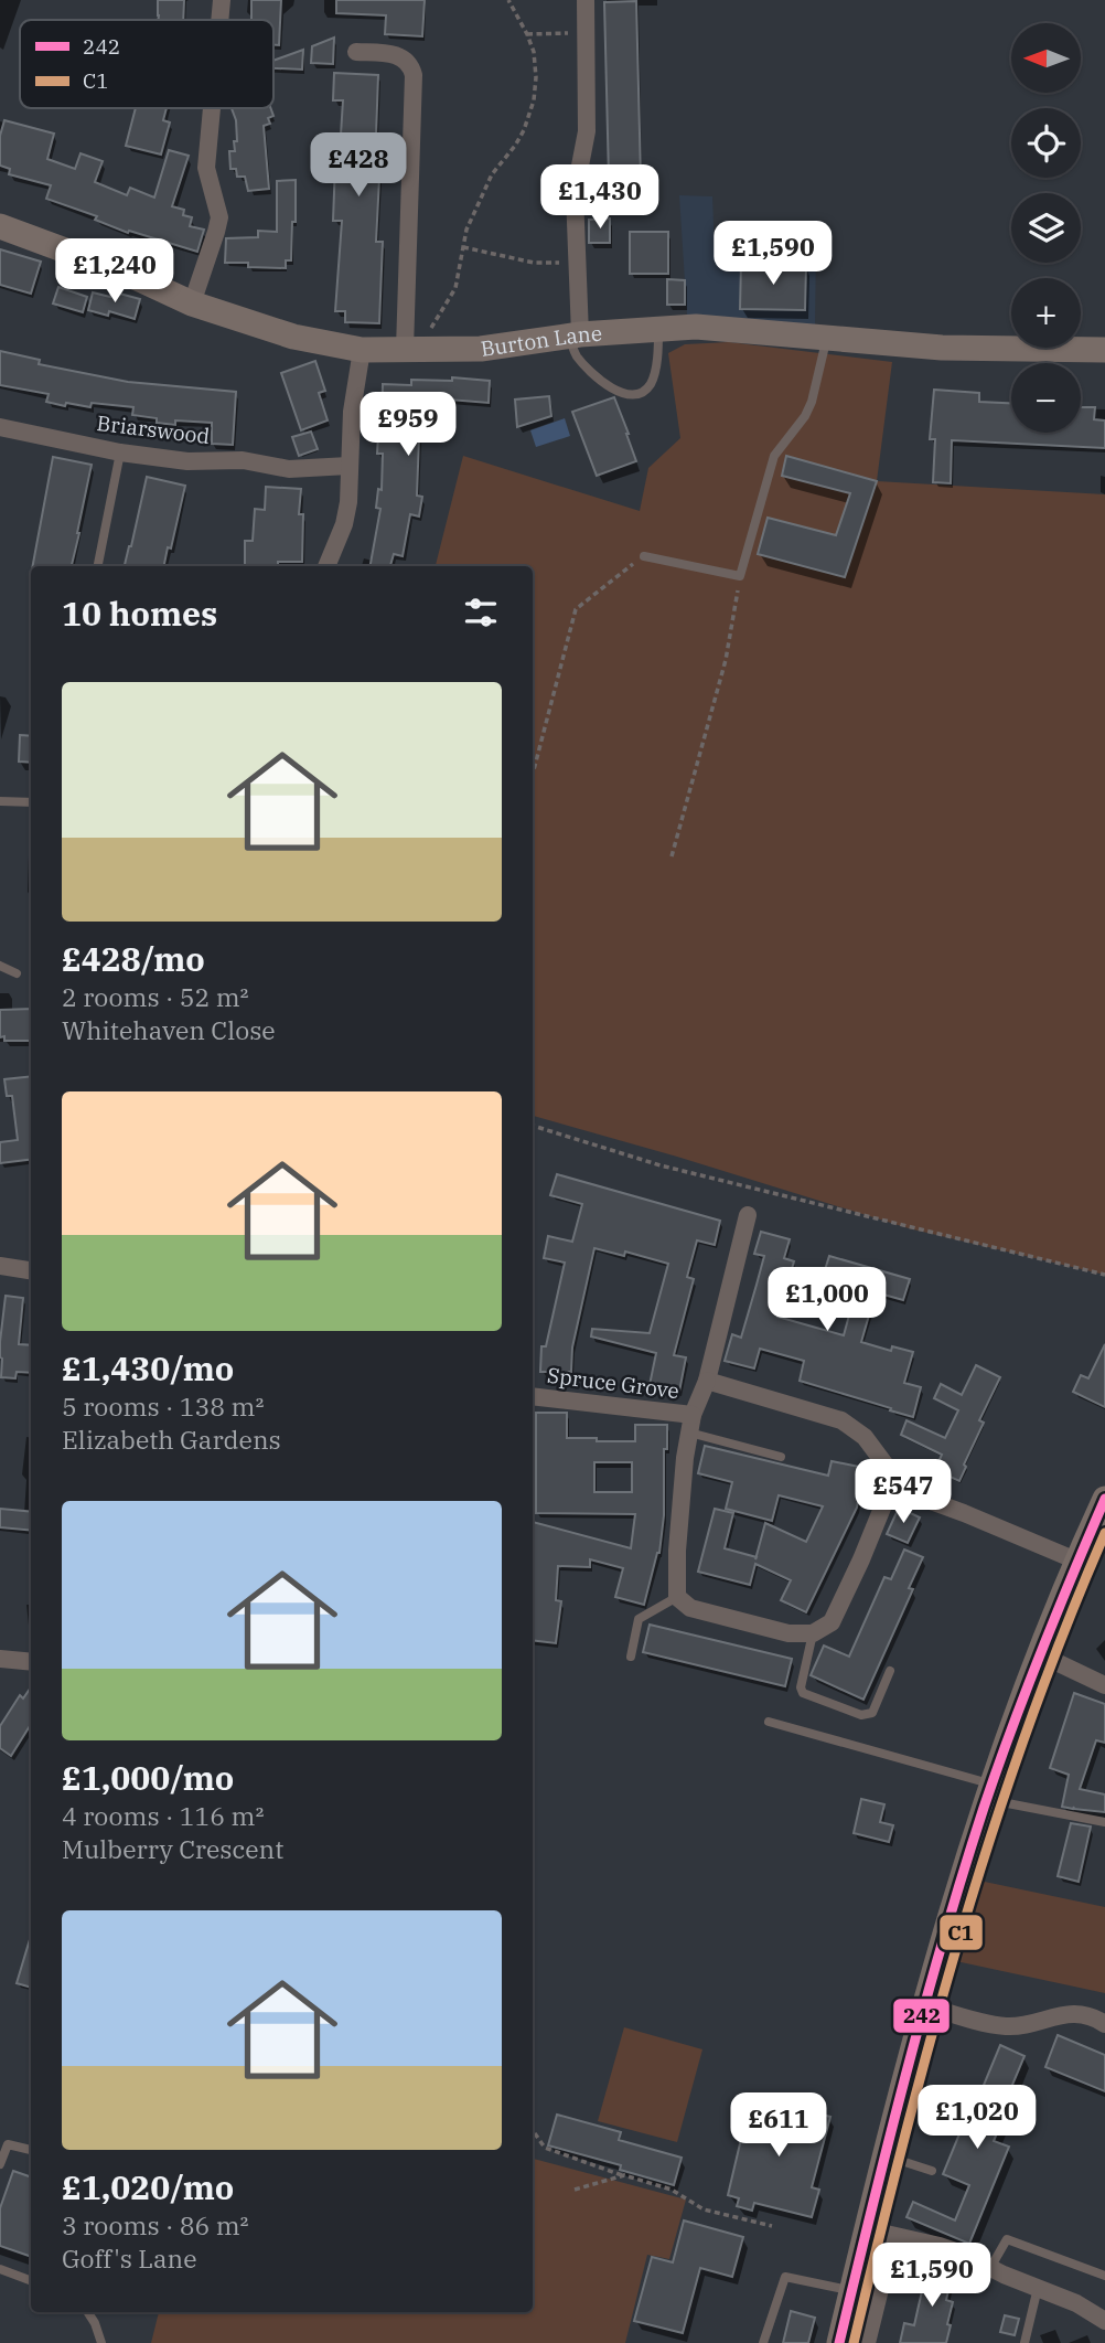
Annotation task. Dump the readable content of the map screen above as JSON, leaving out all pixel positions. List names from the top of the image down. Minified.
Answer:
{"streets":{"street":["Burton Lane","Briarswood","Spruce Grove"]},"lines":["transit line 242","transit line C1"],"legend":["242","C1"],"north":"left","page":{"map_buttons":["+","−"],"price":["£428","£1,430","£1,590","£1,240","£959","£1,000","£547","£1,020","£611","£1,590"],"heading":"10 homes","list":[{"name":"£428/mo","note":"2 rooms · 52 m² · Whitehaven Close"},{"name":"£1,430/mo","note":"5 rooms · 138 m² · Elizabeth Gardens"},{"name":"£1,000/mo","note":"4 rooms · 116 m² · Mulberry Crescent"},{"name":"£1,020/mo","note":"3 rooms · 86 m² · Goff's Lane"}]}}
